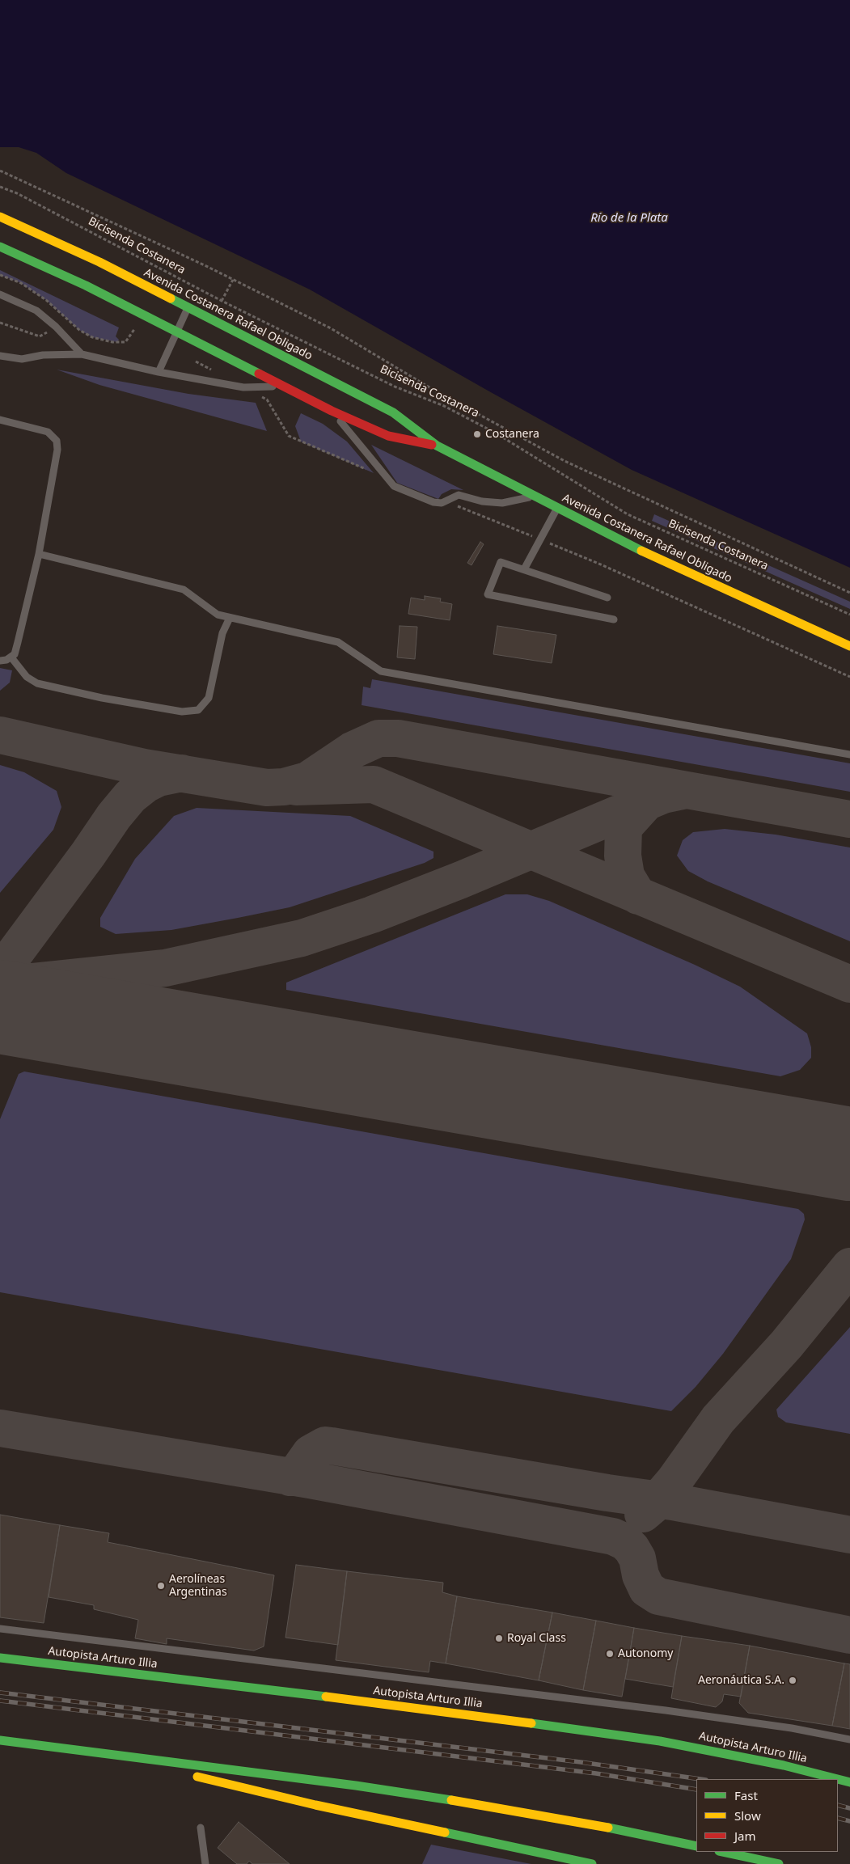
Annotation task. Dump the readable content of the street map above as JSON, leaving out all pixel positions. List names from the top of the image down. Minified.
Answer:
{"streets":{"main road":["Avenida Costanera Rafael Obligado","Autopista Arturo Illia"],"path":["Bicisenda Costanera"]},"water":["Río de la Plata"],"places":["Costanera","Aerolíneas Argentinas","Royal Class","Autonomy","Aeronáutica S.A."],"legend":["Fast","Slow","Jam"]}
